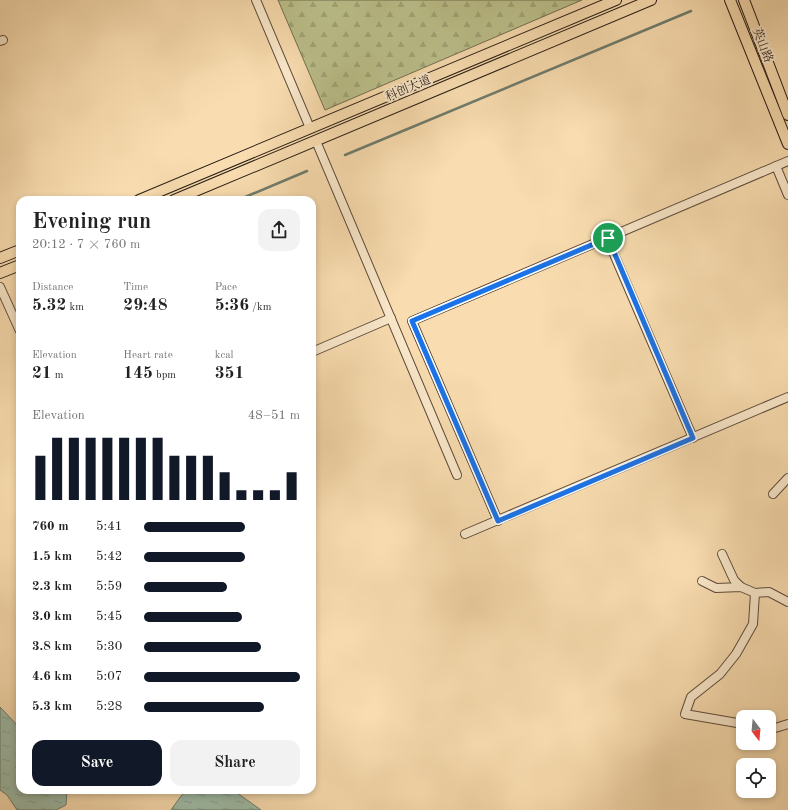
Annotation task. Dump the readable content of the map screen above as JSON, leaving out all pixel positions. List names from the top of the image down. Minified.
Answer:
{"streets":{"main road":["英山路","科创大道"]},"north":"bottom","page":{"heading":["Evening run","20:12 · 7 × 760 m"],"stats":[["Distance","5.32 km"],["Time","29:48"],["Pace","5:36 /km"],["Elevation","21 m"],["Heart rate","145 bpm"],["kcal","351"]],"chart":["Elevation","48–51 m"],"list":[{"name":"760 m","note":"5:41"},{"name":"1.5 km","note":"5:42"},{"name":"2.3 km","note":"5:59"},{"name":"3.0 km","note":"5:45"},{"name":"3.8 km","note":"5:30"},{"name":"4.6 km","note":"5:07"},{"name":"5.3 km","note":"5:28"}],"buttons":["Save","Share"]}}
